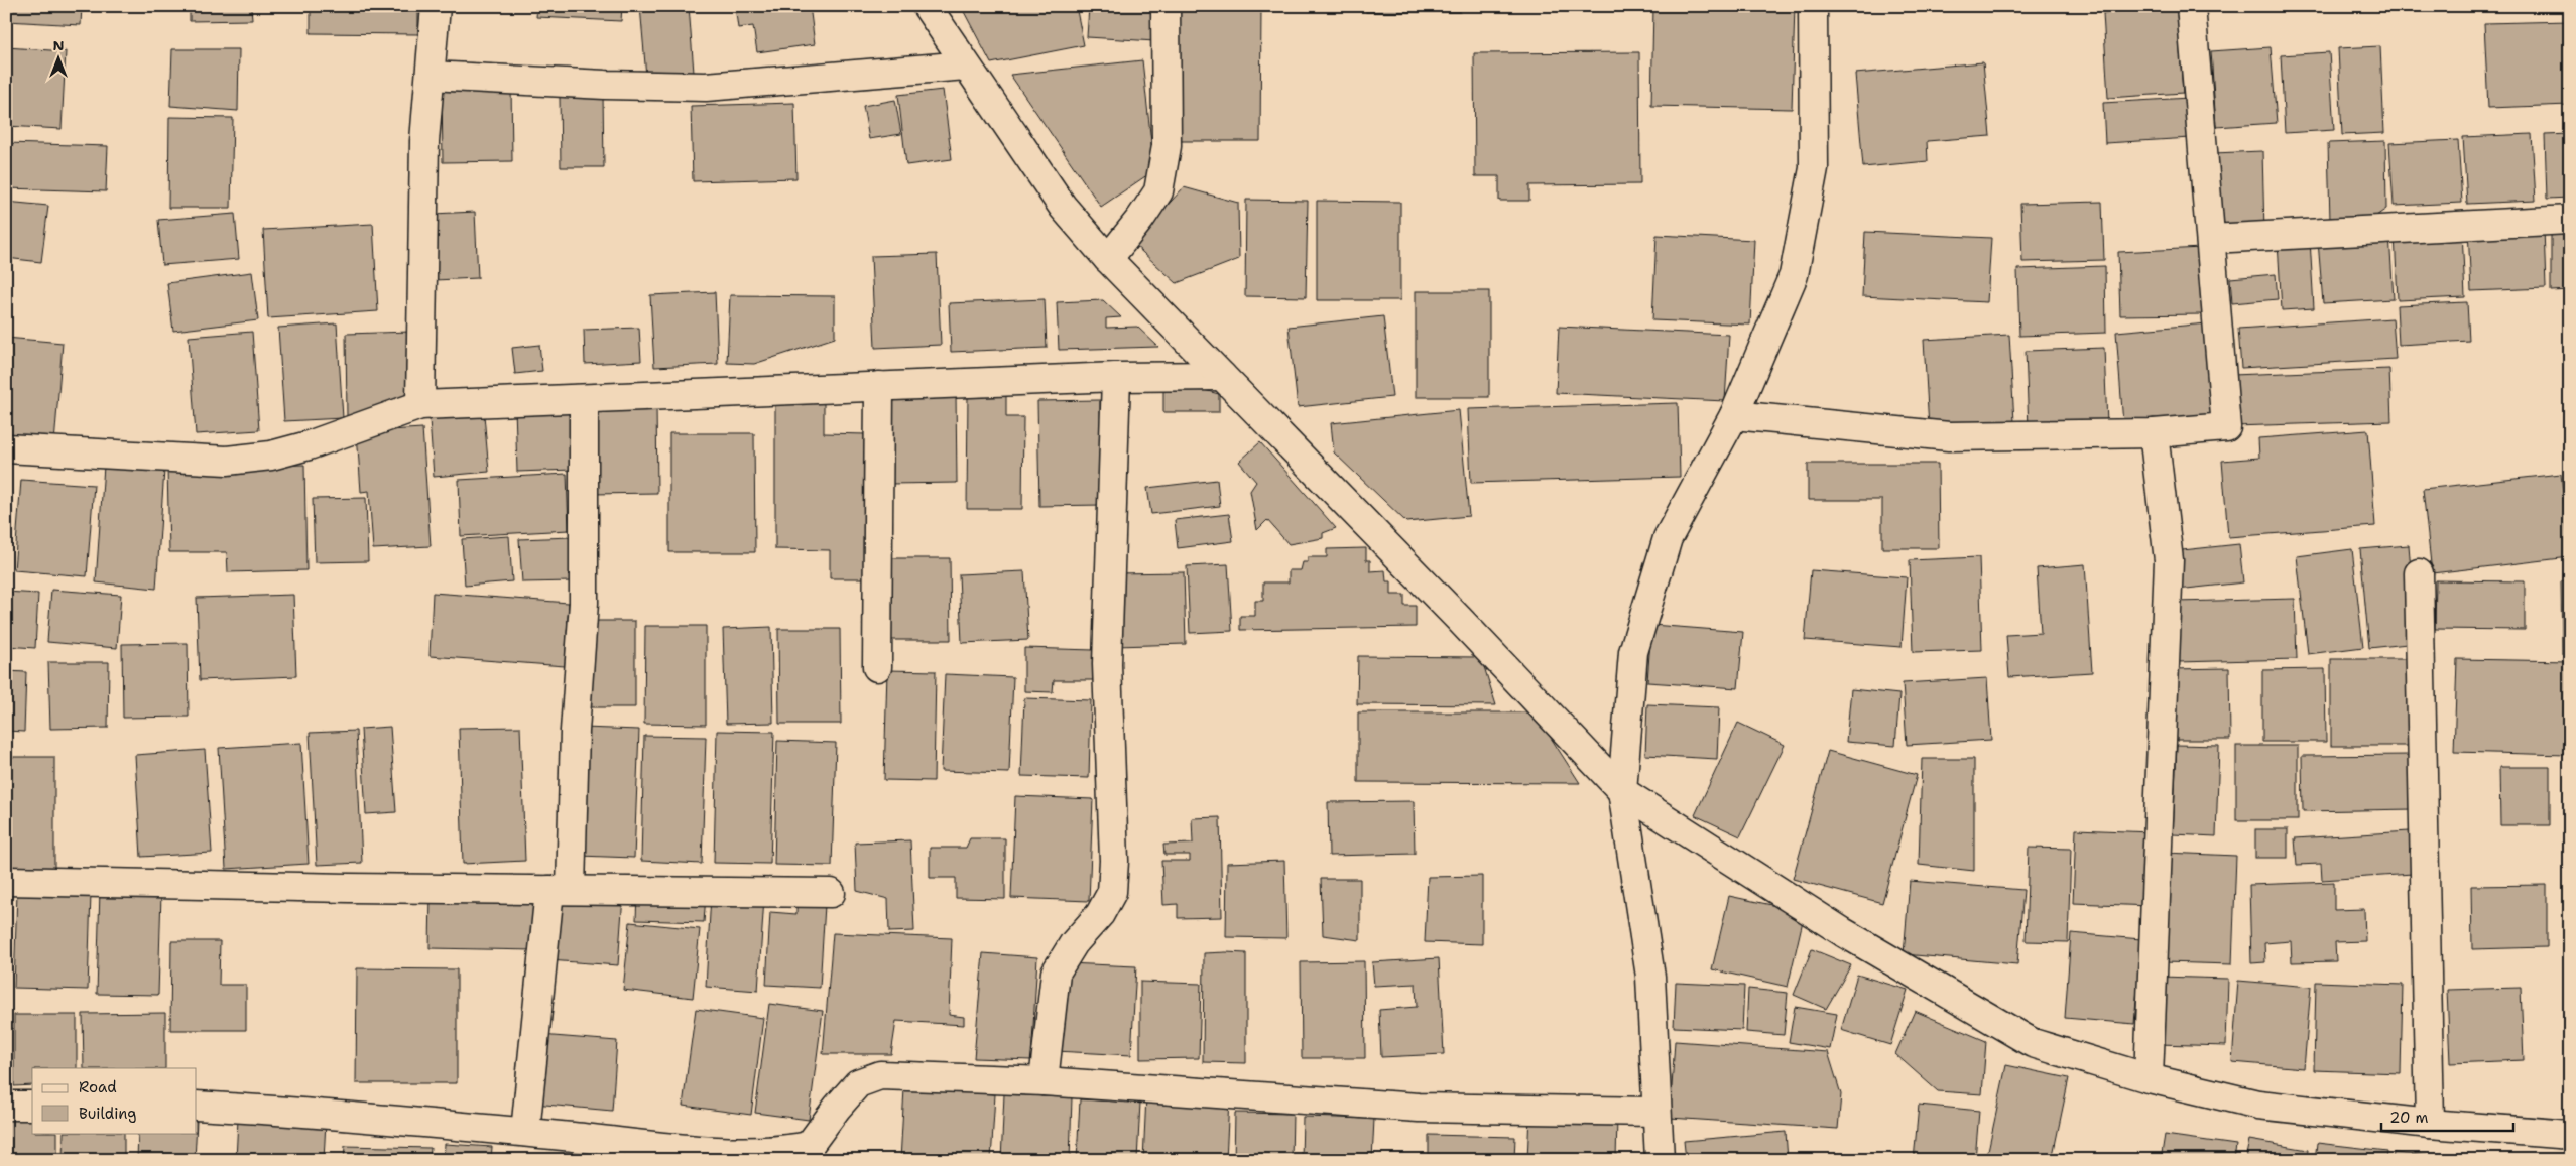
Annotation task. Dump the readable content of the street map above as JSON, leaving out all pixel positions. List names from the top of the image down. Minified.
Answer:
{"legend":["Road","Building"],"scale_bar":"20 m","north":"top"}
